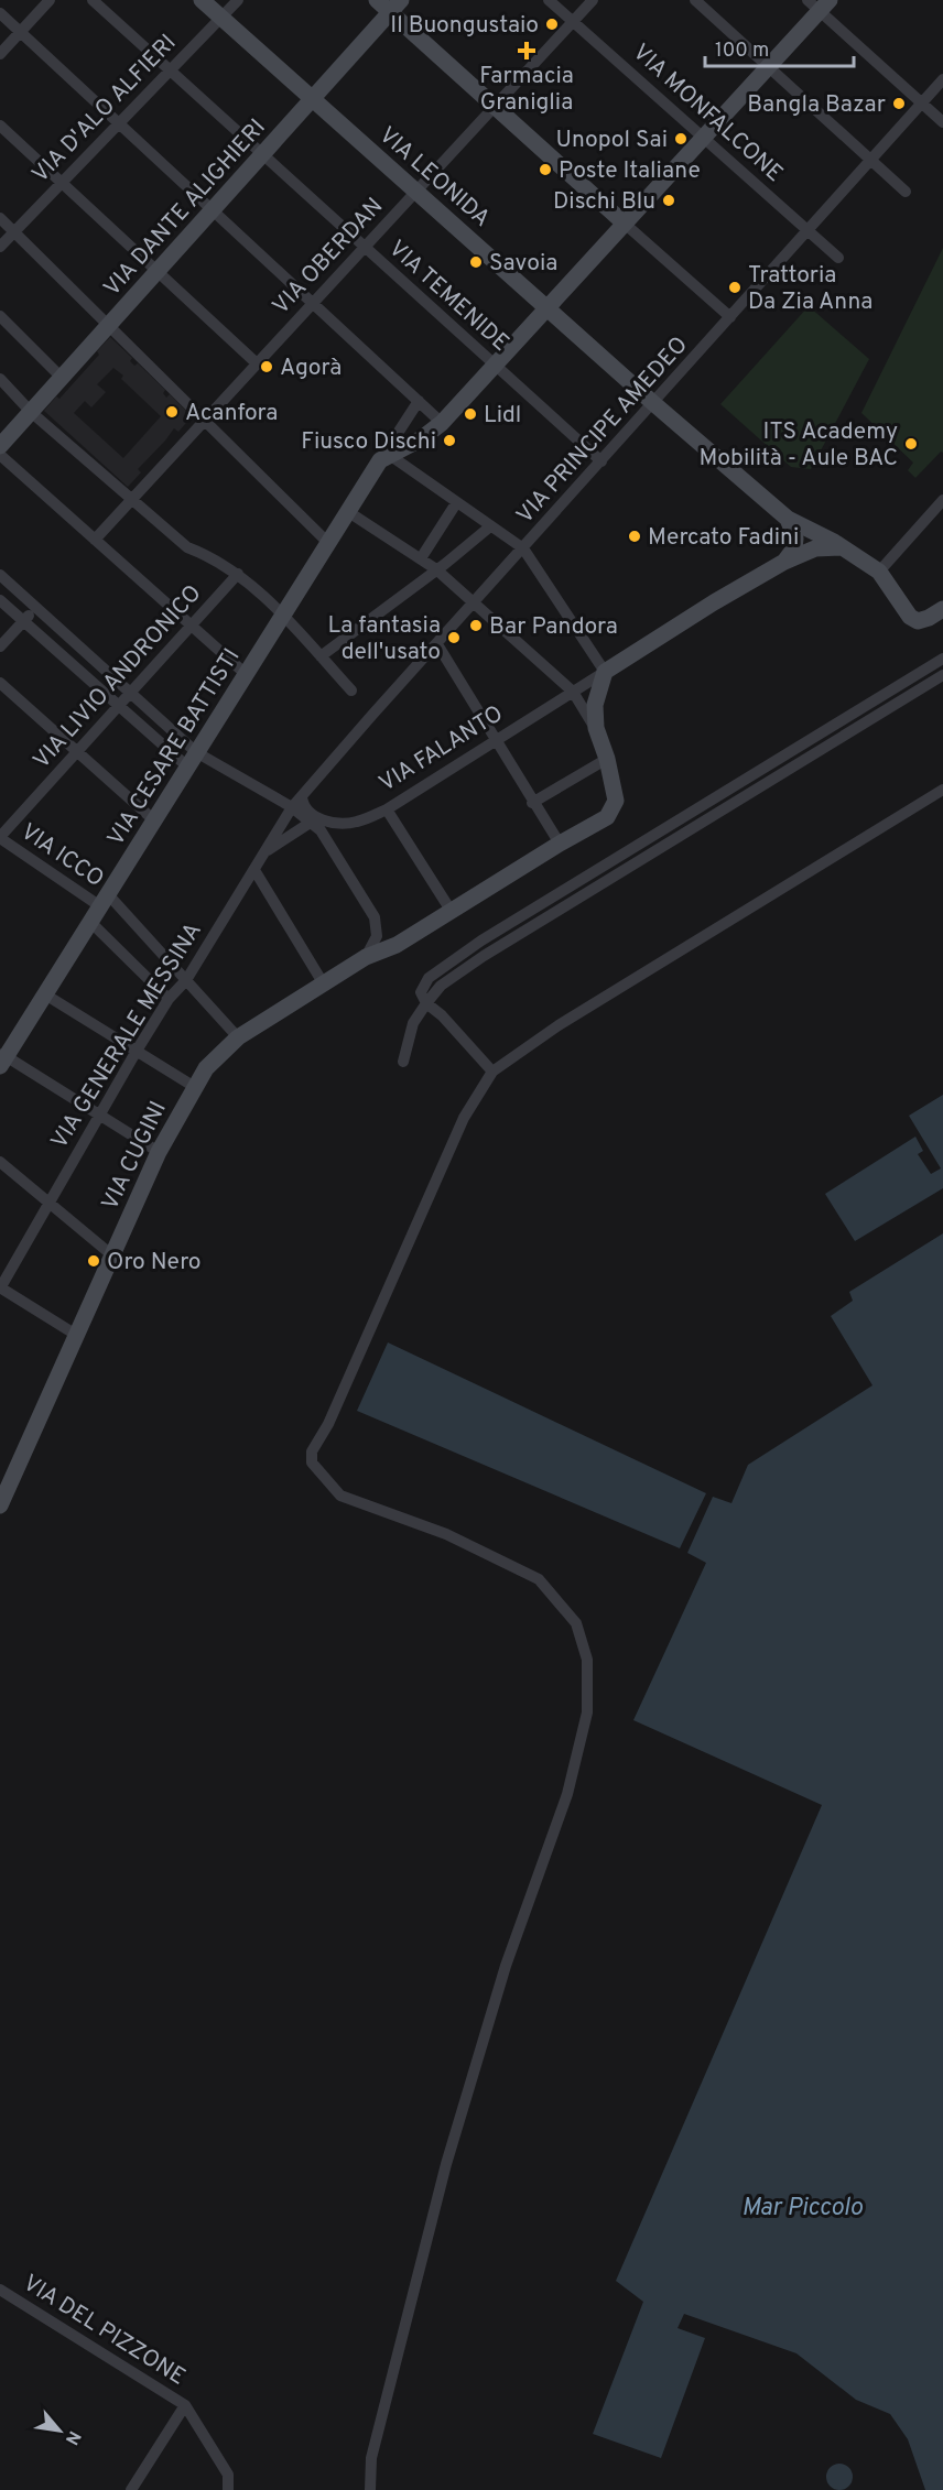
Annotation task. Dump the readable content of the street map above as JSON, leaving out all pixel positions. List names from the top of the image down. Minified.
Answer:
{"streets":{"main road":["VIA LEONIDA","VIA DANTE ALIGHIERI","VIA CESARE BATTISTI","VIA FALANTO","VIA CUGINI"],"street":["VIA D'ALO ALFIERI","VIA MONFALCONE","VIA OBERDAN","VIA TEMENIDE","VIA PRINCIPE AMEDEO","VIA LIVIO ANDRONICO","VIA ICCO","VIA GENERALE MESSINA","VIA DEL PIZZONE"]},"crossings":[["VIA D'ALO ALFIERI","VIA LEONIDA"],["VIA D'ALO ALFIERI","VIA TEMENIDE"],["VIA MONFALCONE","VIA OBERDAN"],["VIA MONFALCONE","VIA PRINCIPE AMEDEO"],["VIA LEONIDA","VIA DANTE ALIGHIERI"],["VIA LEONIDA","VIA OBERDAN"],["VIA LEONIDA","VIA PRINCIPE AMEDEO"],["VIA DANTE ALIGHIERI","VIA TEMENIDE"],["VIA OBERDAN","VIA TEMENIDE"],["VIA TEMENIDE","VIA PRINCIPE AMEDEO"],["VIA PRINCIPE AMEDEO","VIA GENERALE MESSINA"],["VIA LIVIO ANDRONICO","VIA ICCO"],["VIA CESARE BATTISTI","VIA ICCO"],["VIA ICCO","VIA GENERALE MESSINA"],["VIA ICCO","VIA CUGINI"]],"water":["Mar Piccolo"],"places":{"other":["Il Buongustaio","Bangla Bazar","Unopol Sai","Poste Italiane","Dischi Blu","Savoia","Trattoria Da Zia Anna","Agorà","Acanfora","Lidl","Fiusco Dischi","ITS Academy Mobilità - Aule BAC","Mercato Fadini","Bar Pandora","La fantasia dell'usato","Oro Nero"],"health":["Farmacia Graniglia"]},"scale_bar":"100 m","north":"bottom right"}
